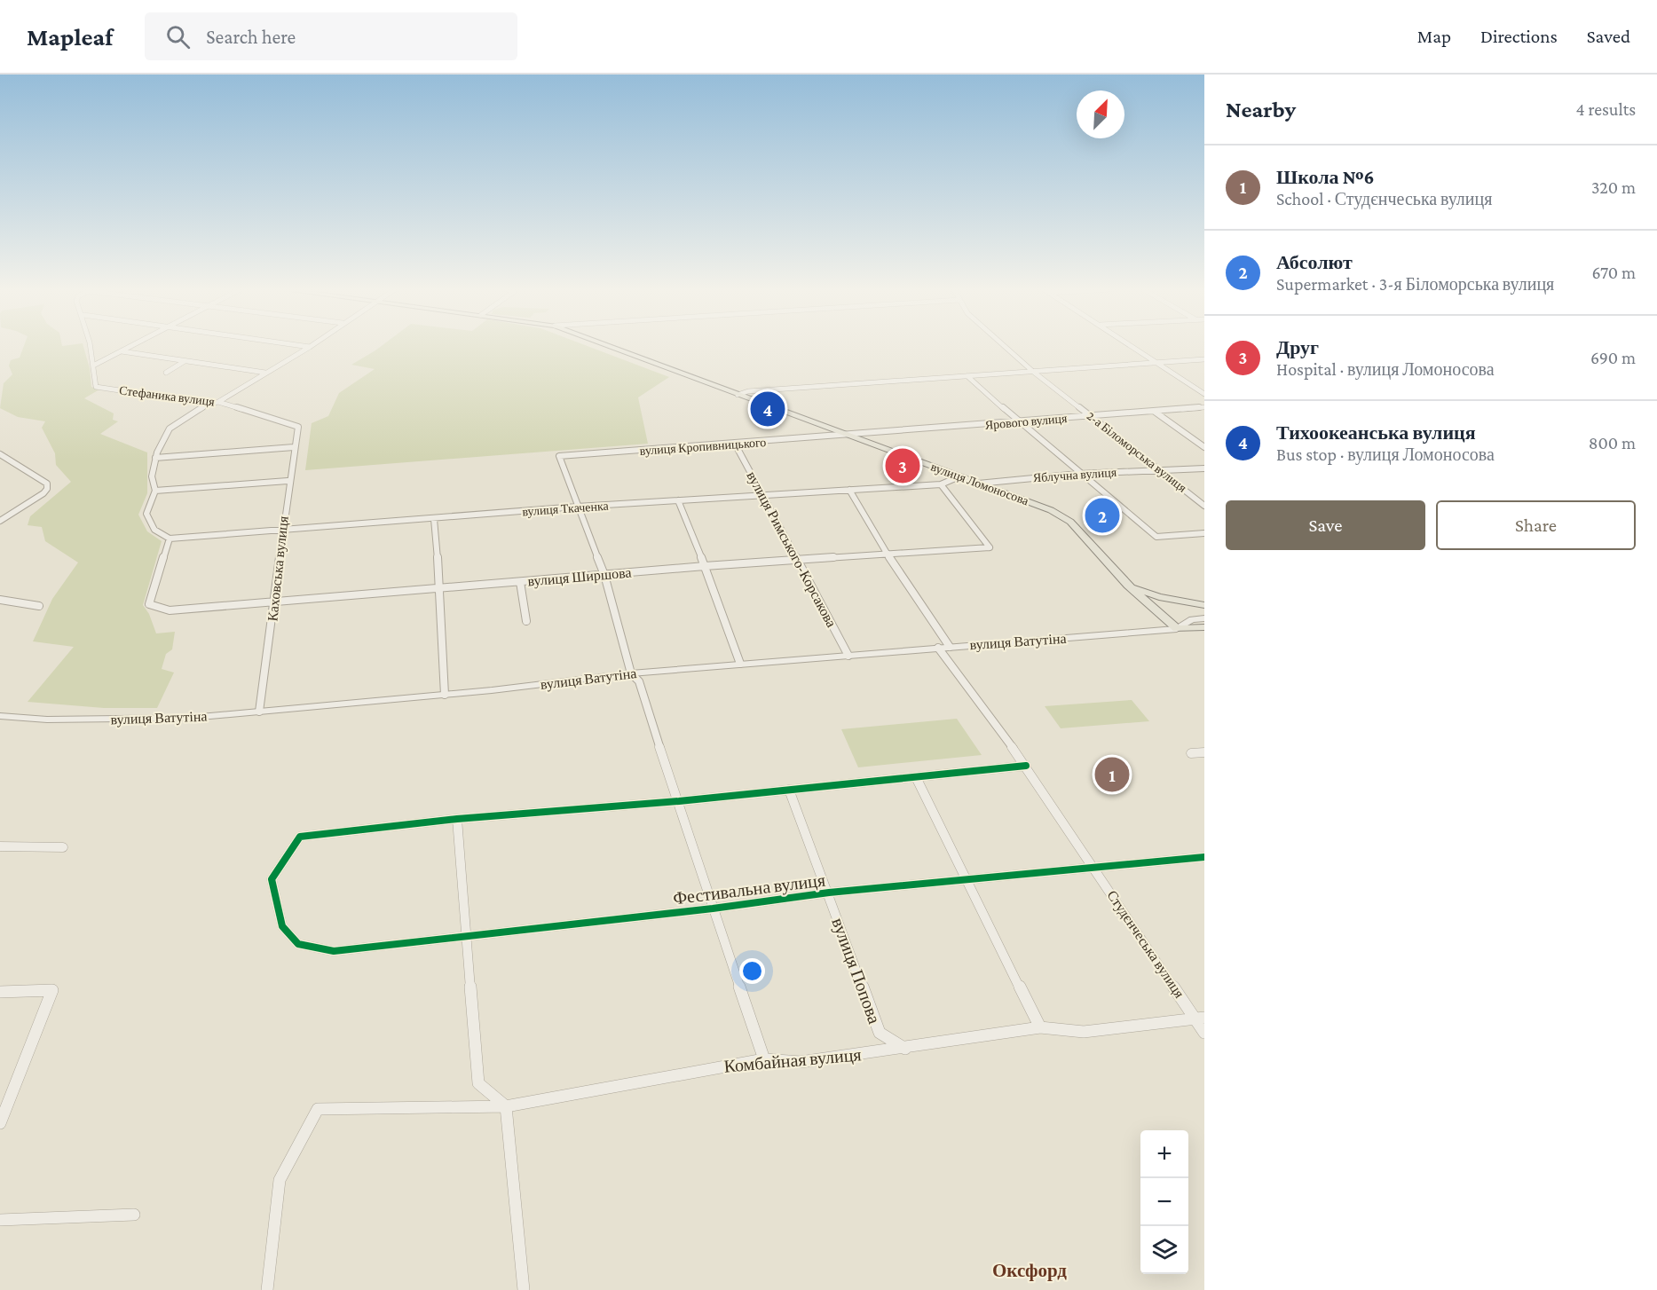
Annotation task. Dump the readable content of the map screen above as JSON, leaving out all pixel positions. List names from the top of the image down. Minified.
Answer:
{"streets":{"main road":["вулиця Ломоносова","вулиця Ватутіна"],"street":["Стефаника вулиця","Ярового вулиця","вулиця Кропивницького","2-а Біломорська вулиця","Яблучна вулиця","вулиця Ткаченка","вулиця Римського-Корсакова","Каховська вулиця","вулиця Ширшова","Фестивальна вулиця","Студєнчеська вулиця","вулиця Попова","Комбайная вулиця"]},"crossings":[["Стефаника вулиця","Каховська вулиця"],["Ярового вулиця","вулиця Кропивницького"],["Ярового вулиця","2-а Біломорська вулиця"],["Ярового вулиця","вулиця Ломоносова"],["вулиця Кропивницького","вулиця Ломоносова"],["вулиця Кропивницького","вулиця Римського-Корсакова"],["2-а Біломорська вулиця","Яблучна вулиця"],["Яблучна вулиця","вулиця Ломоносова"],["вулиця Ломоносова","вулиця Ткаченка"],["вулиця Ломоносова","вулиця Ватутіна"],["вулиця Ткаченка","вулиця Римського-Корсакова"],["вулиця Ткаченка","Каховська вулиця"],["вулиця Ткаченка","вулиця Ширшова"],["вулиця Римського-Корсакова","вулиця Ширшова"],["вулиця Римського-Корсакова","вулиця Ватутіна"],["Каховська вулиця","вулиця Ширшова"],["Каховська вулиця","вулиця Ватутіна"],["вулиця Ватутіна","Студєнчеська вулиця"],["Фестивальна вулиця","Студєнчеська вулиця"],["Фестивальна вулиця","вулиця Попова"],["Студєнчеська вулиця","Комбайная вулиця"],["вулиця Попова","Комбайная вулиця"]],"districts":["Оксфорд"],"north":"top right","page":{"header":"Mapleaf","search":"Search here","nav":["Map","Directions","Saved"],"heading":["Nearby","4 results"],"list":[{"mark":"1","name":"Школа №6","note":"School · Студєнчеська вулиця","value":"320 m"},{"mark":"2","name":"Абсолют","note":"Supermarket · 3-я Біломорська вулиця","value":"670 m"},{"mark":"3","name":"Друг","note":"Hospital · вулиця Ломоносова","value":"690 m"},{"mark":"4","name":"Тихоокеанська вулиця","note":"Bus stop · вулиця Ломоносова","value":"800 m"}],"pins":["4","3","2","1"],"buttons":["Save","Share"],"map_buttons":["+","−"]}}
